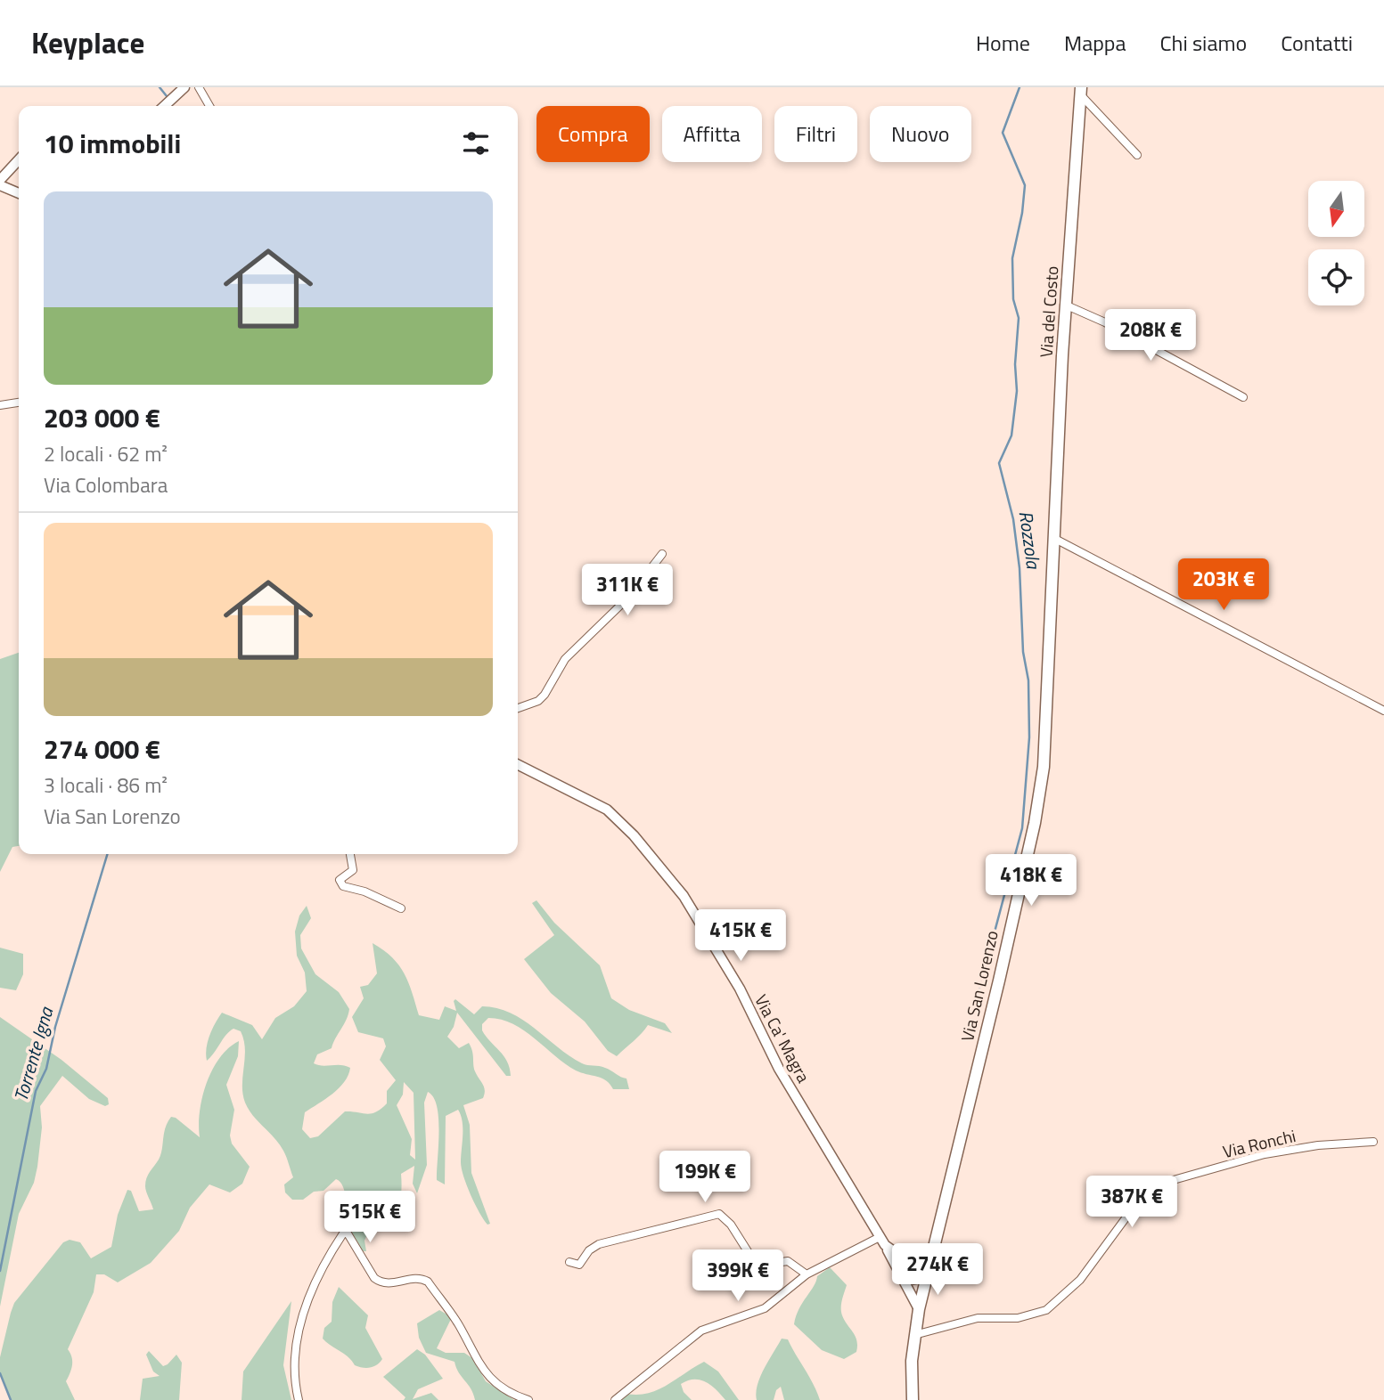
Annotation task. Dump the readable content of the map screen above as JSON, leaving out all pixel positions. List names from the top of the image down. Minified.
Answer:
{"streets":{"main road":["Via del Costo","Via San Lorenzo"],"street":["Via Ca' Magra","Via Ronchi"]},"crossings":[["Via del Costo","Via San Lorenzo"],["Via San Lorenzo","Via Ca' Magra"],["Via San Lorenzo","Via Ronchi"]],"water":["Rozzola","Torrente Igna"],"north":"bottom","page":{"header":"Keyplace","nav":["Home","Mappa","Chi siamo","Contatti"],"chip":["Compra","Affitta","Filtri","Nuovo"],"heading":"10 immobili","list":[{"name":"203 000 €","note":"2 locali · 62 m² · Via Colombara"},{"name":"274 000 €","note":"3 locali · 86 m² · Via San Lorenzo"}],"price":["208K €","203K €","311K €","418K €","415K €","199K €","387K €","515K €","274K €","399K €"]}}
